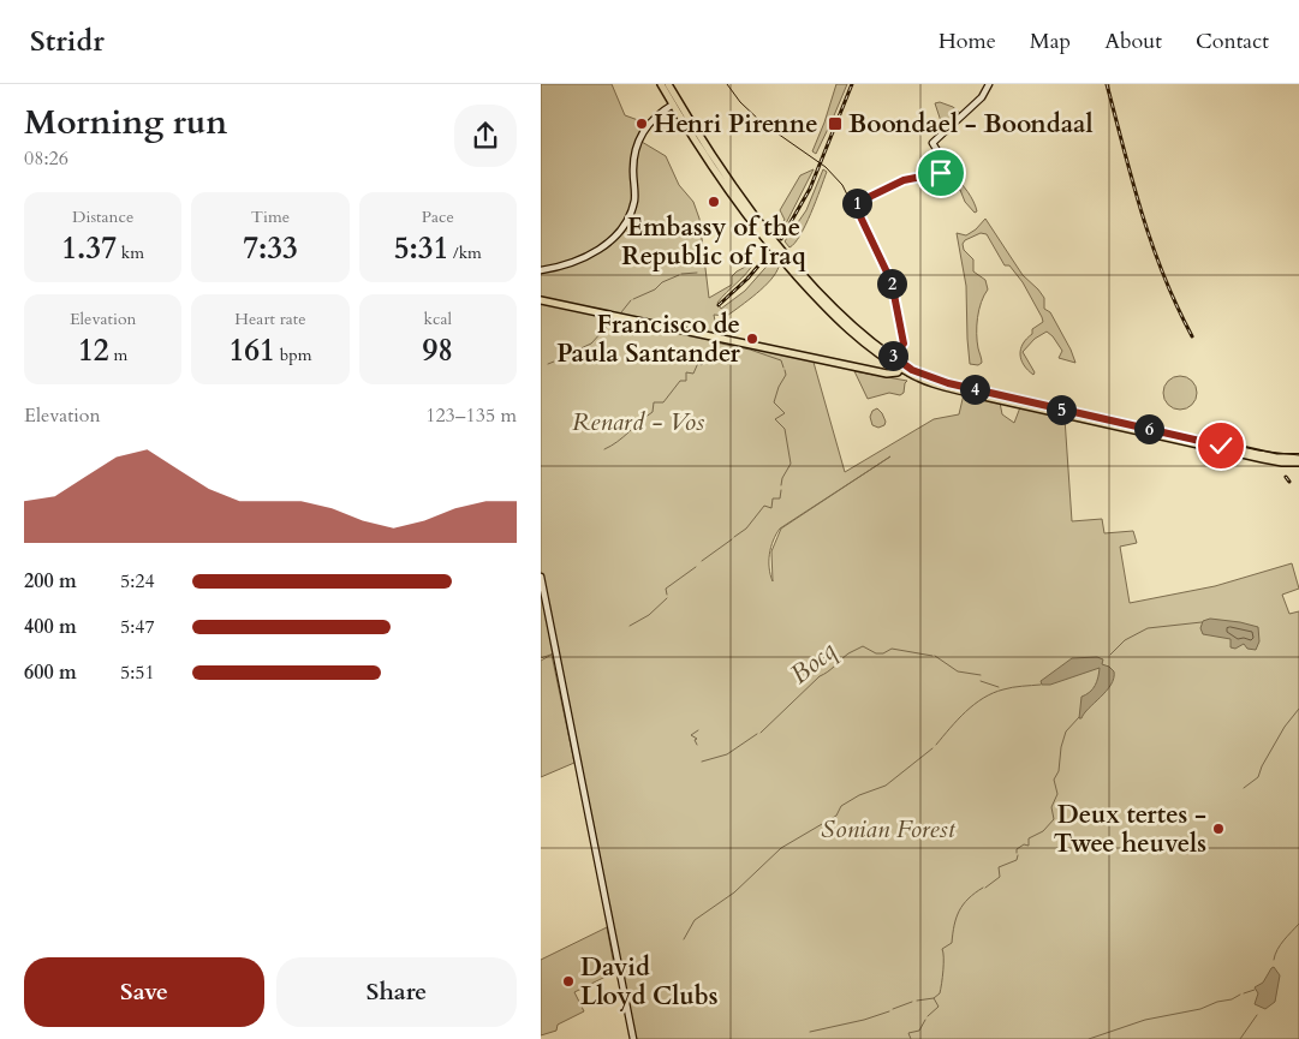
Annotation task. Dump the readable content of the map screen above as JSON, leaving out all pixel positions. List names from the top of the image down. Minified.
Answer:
{"water":["Bocq"],"parks":["Renard - Vos","Sonian Forest"],"places":{"other":["Henri Pirenne","Embassy of the Republic of Iraq","Francisco de Paula Santander","Deux tertes - Twee heuvels","David Lloyd Clubs"],"transit":["Boondael - Boondaal"]},"page":{"header":"Stridr","nav":["Home","Map","About","Contact"],"heading":["Morning run","08:26"],"stats":[["Distance","1.37 km"],["Time","7:33"],["Pace","5:31 /km"],["Elevation","12 m"],["Heart rate","161 bpm"],["kcal","98"]],"pins":["1","2","3","4","5","6"],"chart":["Elevation","123–135 m"],"list":[{"name":"200 m","note":"5:24"},{"name":"400 m","note":"5:47"},{"name":"600 m","note":"5:51"}],"buttons":["Save","Share"]}}
